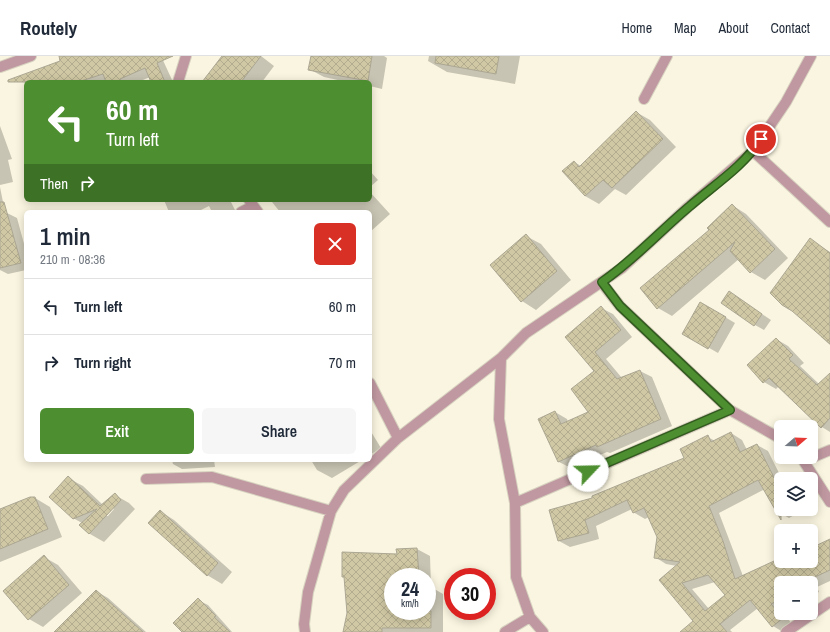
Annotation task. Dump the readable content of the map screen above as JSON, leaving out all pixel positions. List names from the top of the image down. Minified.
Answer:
{"north":"right","page":{"header":"Routely","nav":["Home","Map","About","Contact"],"turn":["60 m","Turn left"],"then":"Then","heading":["1 min","210 m · 08:36"],"list":[{"name":"Turn left","value":"60 m"},{"name":"Turn right","value":"70 m"}],"buttons":["Exit","Share"],"map_buttons":["+","−"],"speed":"24 km/h","limit":"30"}}
